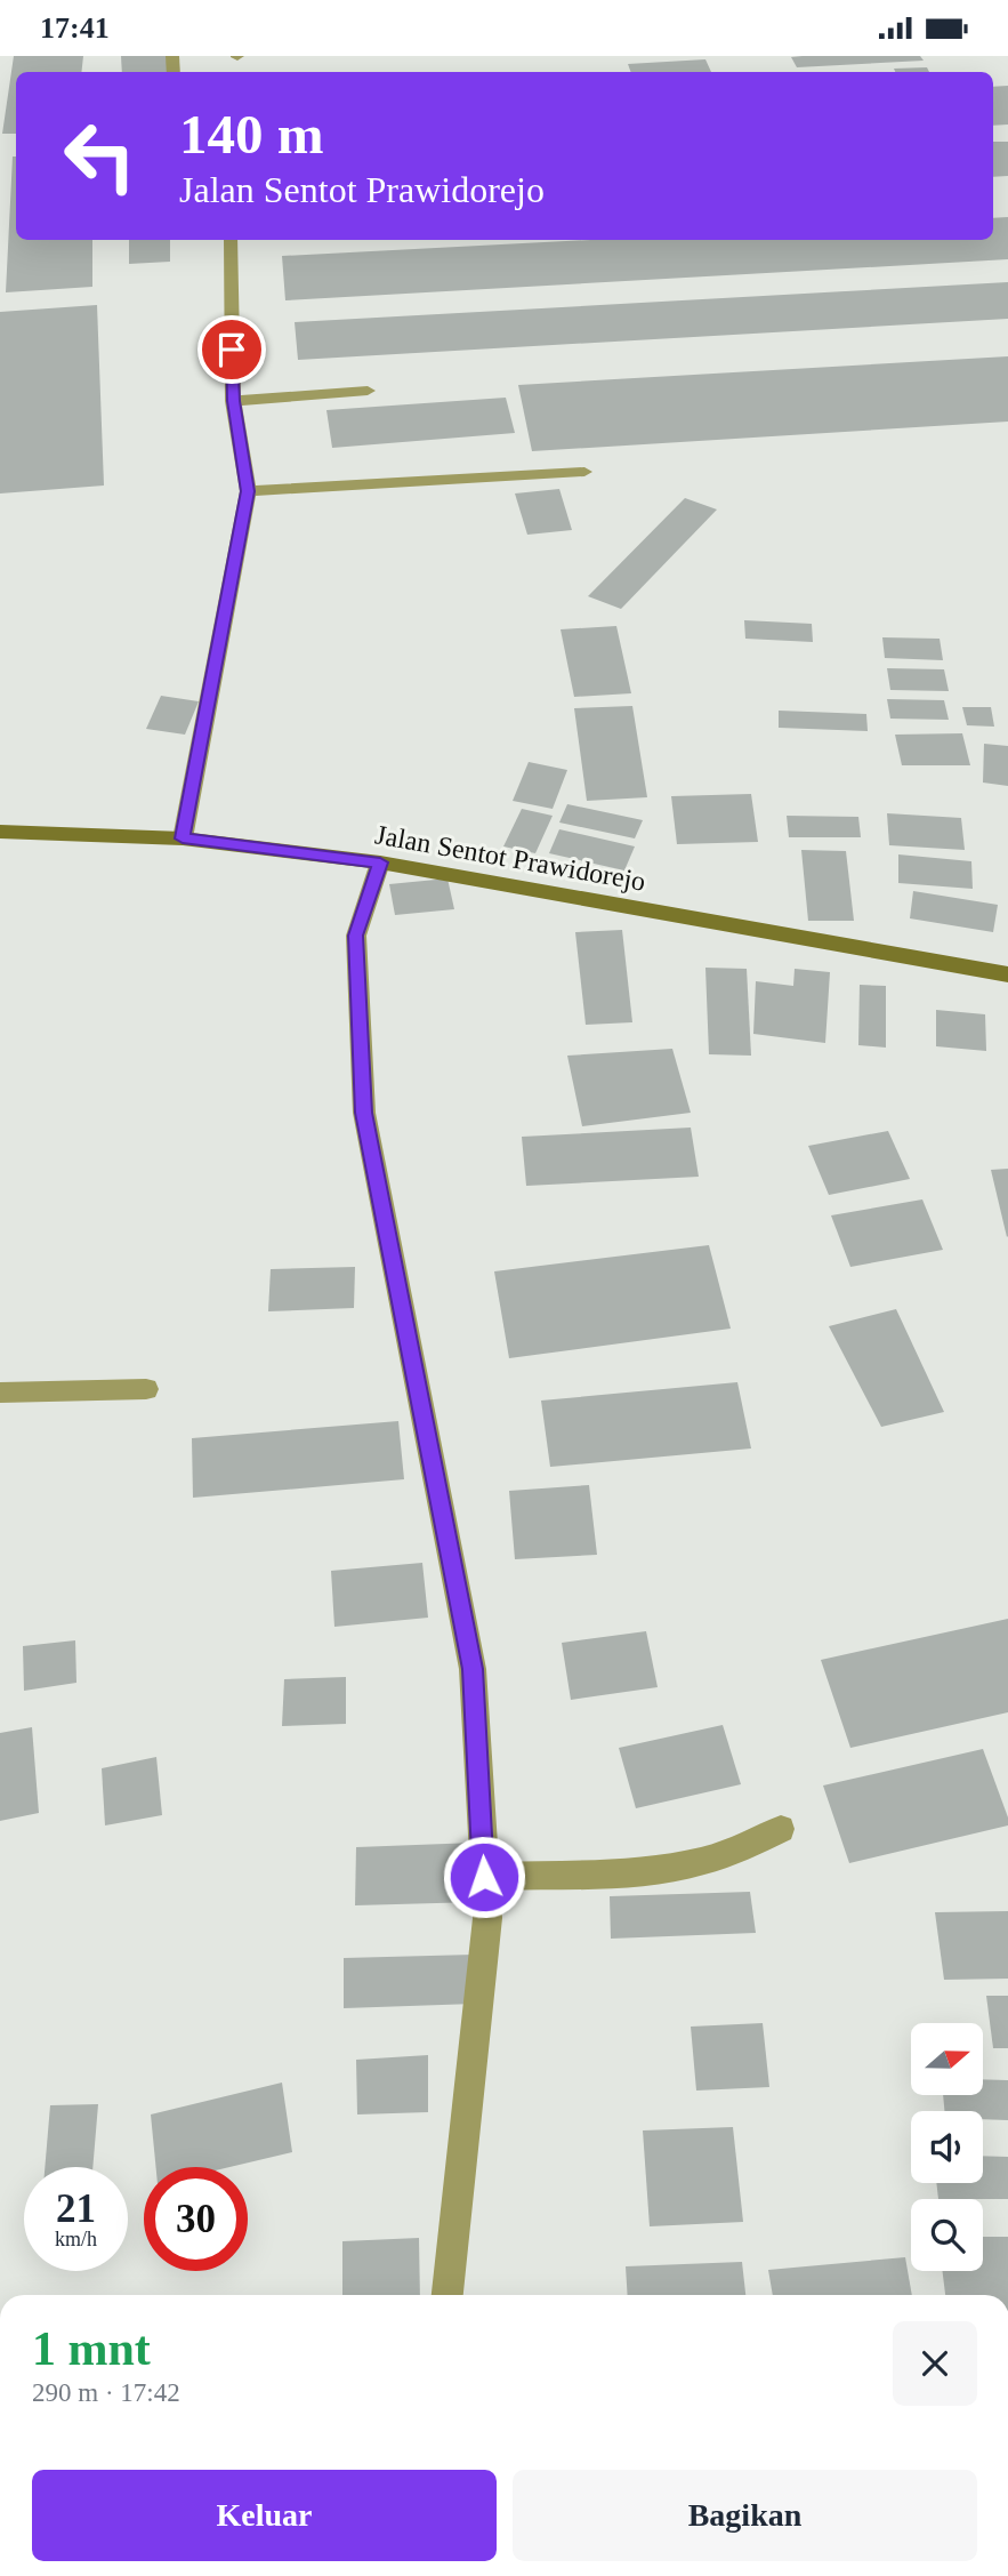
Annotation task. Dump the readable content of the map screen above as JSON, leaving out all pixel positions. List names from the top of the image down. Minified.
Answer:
{"streets":{"main road":["Jalan Sentot Prawidorejo"]},"north":"right","page":{"status":"17:41","turn":["140 m","Jalan Sentot Prawidorejo"],"speed":"21 km/h","limit":"30","heading":["1 mnt","290 m · 17:42"],"buttons":["Keluar","Bagikan"]}}
